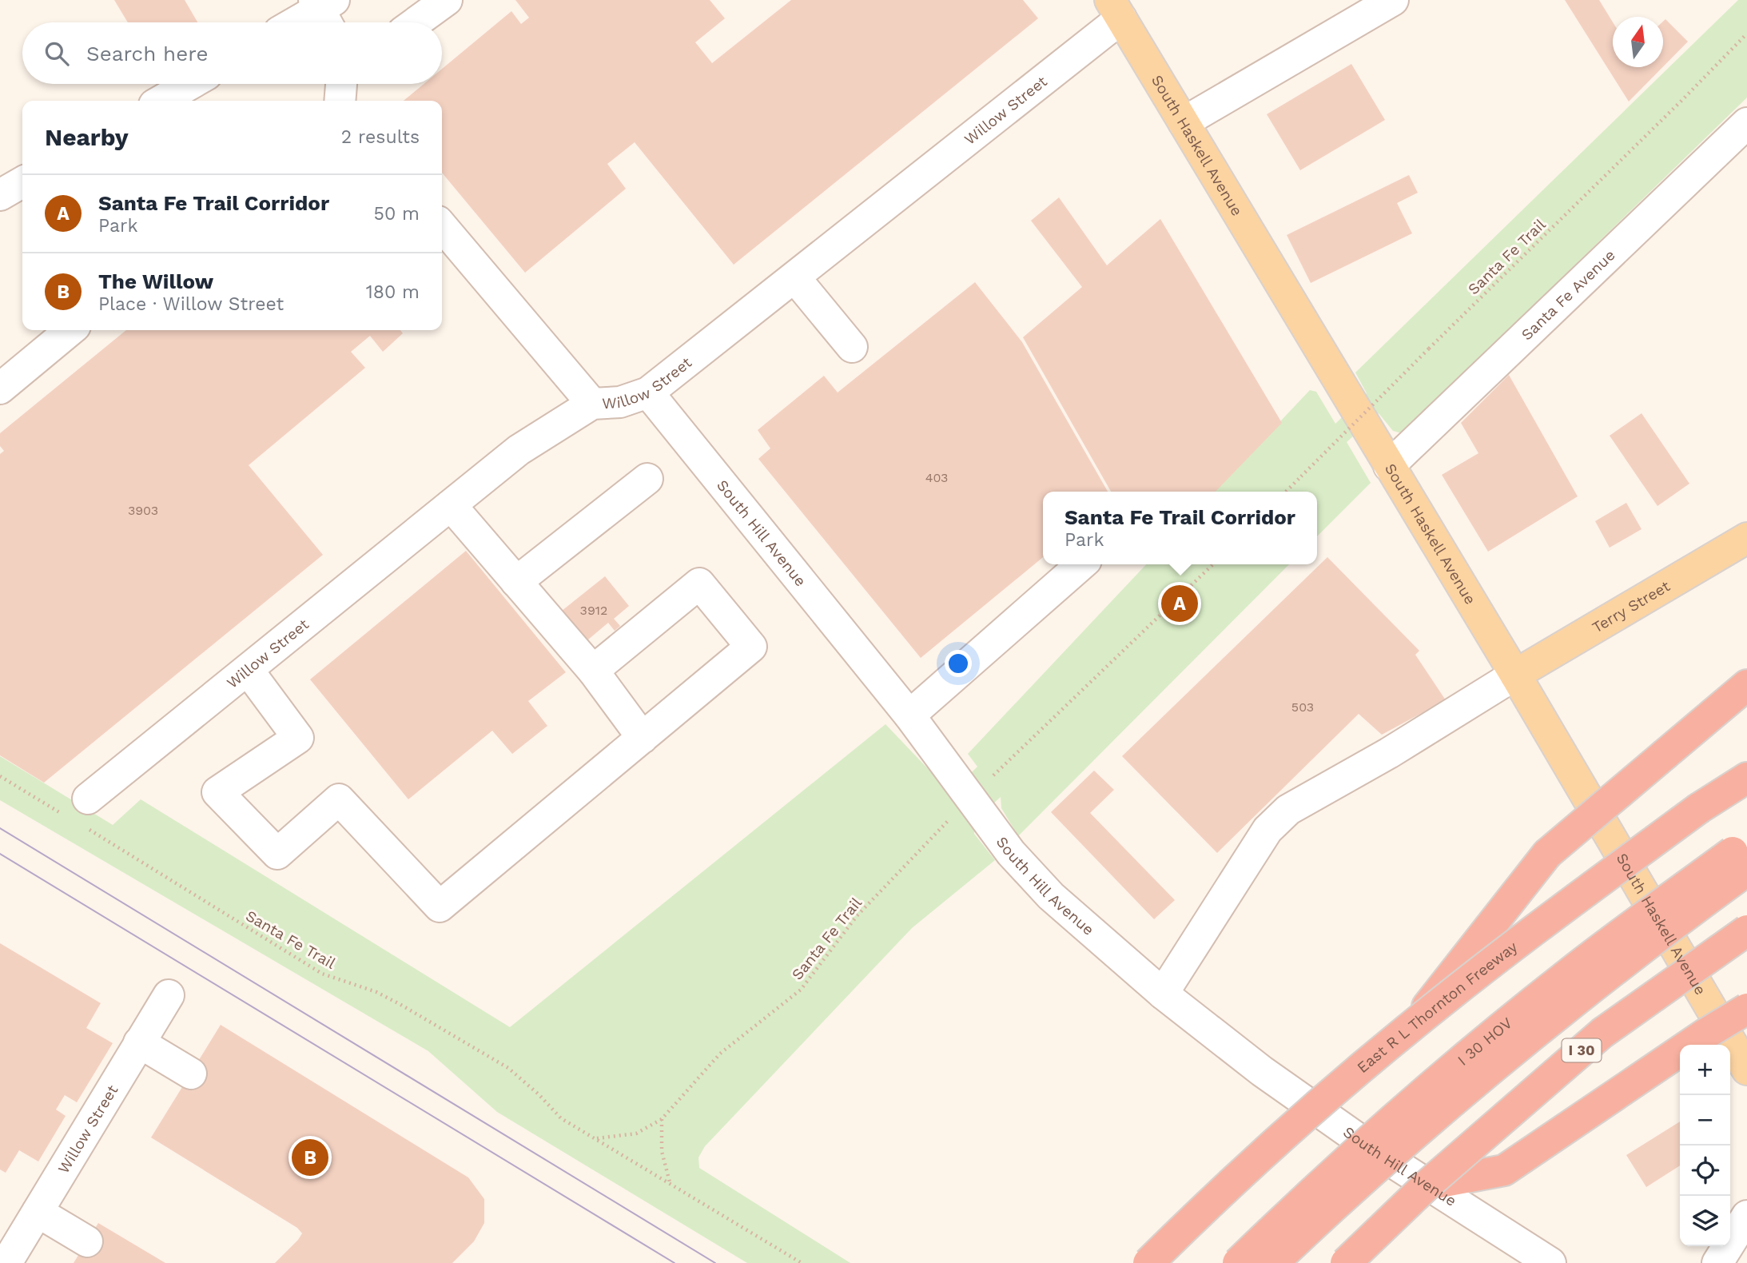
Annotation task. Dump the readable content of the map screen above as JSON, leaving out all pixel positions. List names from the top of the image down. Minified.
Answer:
{"streets":{"highway":["East R L Thornton Freeway","I 30 HOV","I 30"],"main road":["South Haskell Avenue","Terry Street"],"street":["Willow Street","Santa Fe Avenue","South Hill Avenue"],"path":["Santa Fe Trail"]},"crossings":[["Willow Street","South Haskell Avenue"],["Willow Street","Santa Fe Trail"],["Willow Street","South Hill Avenue"],["South Haskell Avenue","Santa Fe Avenue"],["South Haskell Avenue","Terry Street"]],"house_numbers":["403","3903","3912","503"],"north":"top","page":{"search":"Search here","heading":["Nearby","2 results"],"list":[{"mark":"A","name":"Santa Fe Trail Corridor","note":"Park","value":"50 m"},{"mark":"B","name":"The Willow","note":"Place · Willow Street","value":"180 m"}],"popup":["Santa Fe Trail Corridor","Park"],"pins":["A","B"],"map_buttons":["+","−"]}}
